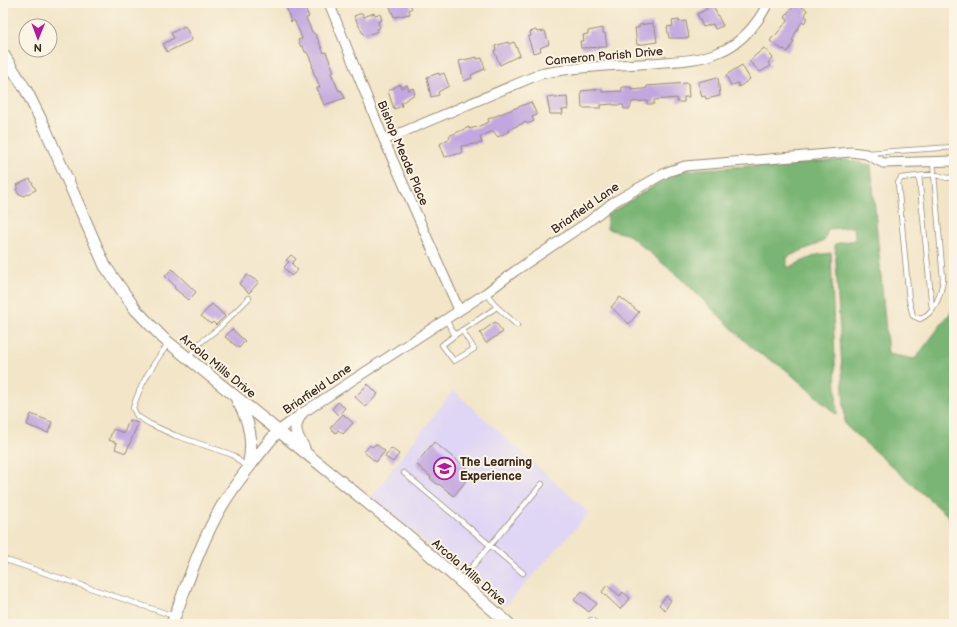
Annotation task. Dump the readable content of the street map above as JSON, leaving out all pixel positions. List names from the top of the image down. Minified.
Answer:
{"streets":{"street":["Cameron Parish Drive","Bishop Meade Place","Briarfield Lane","Arcola Mills Drive"]},"crossings":[["Cameron Parish Drive","Bishop Meade Place"],["Bishop Meade Place","Briarfield Lane"],["Briarfield Lane","Arcola Mills Drive"]],"places":{"school or university":["The Learning Experience"]},"north":"bottom"}
